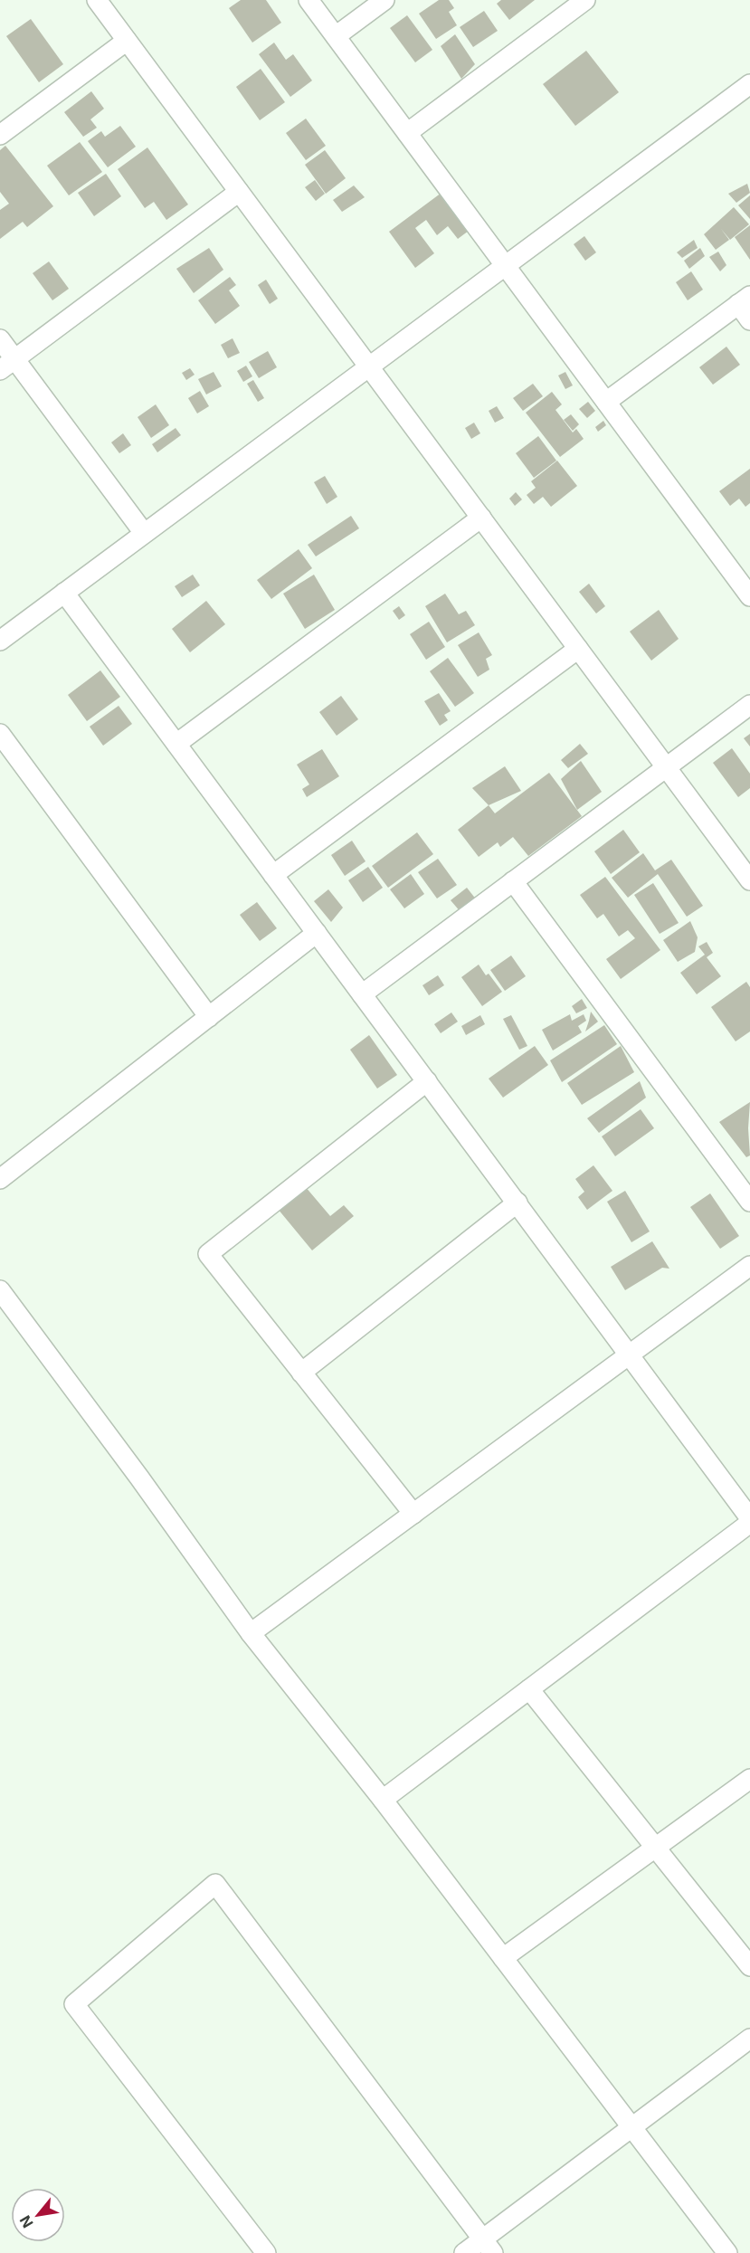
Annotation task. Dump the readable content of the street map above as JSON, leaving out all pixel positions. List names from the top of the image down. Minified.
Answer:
{"north":"bottom left"}
